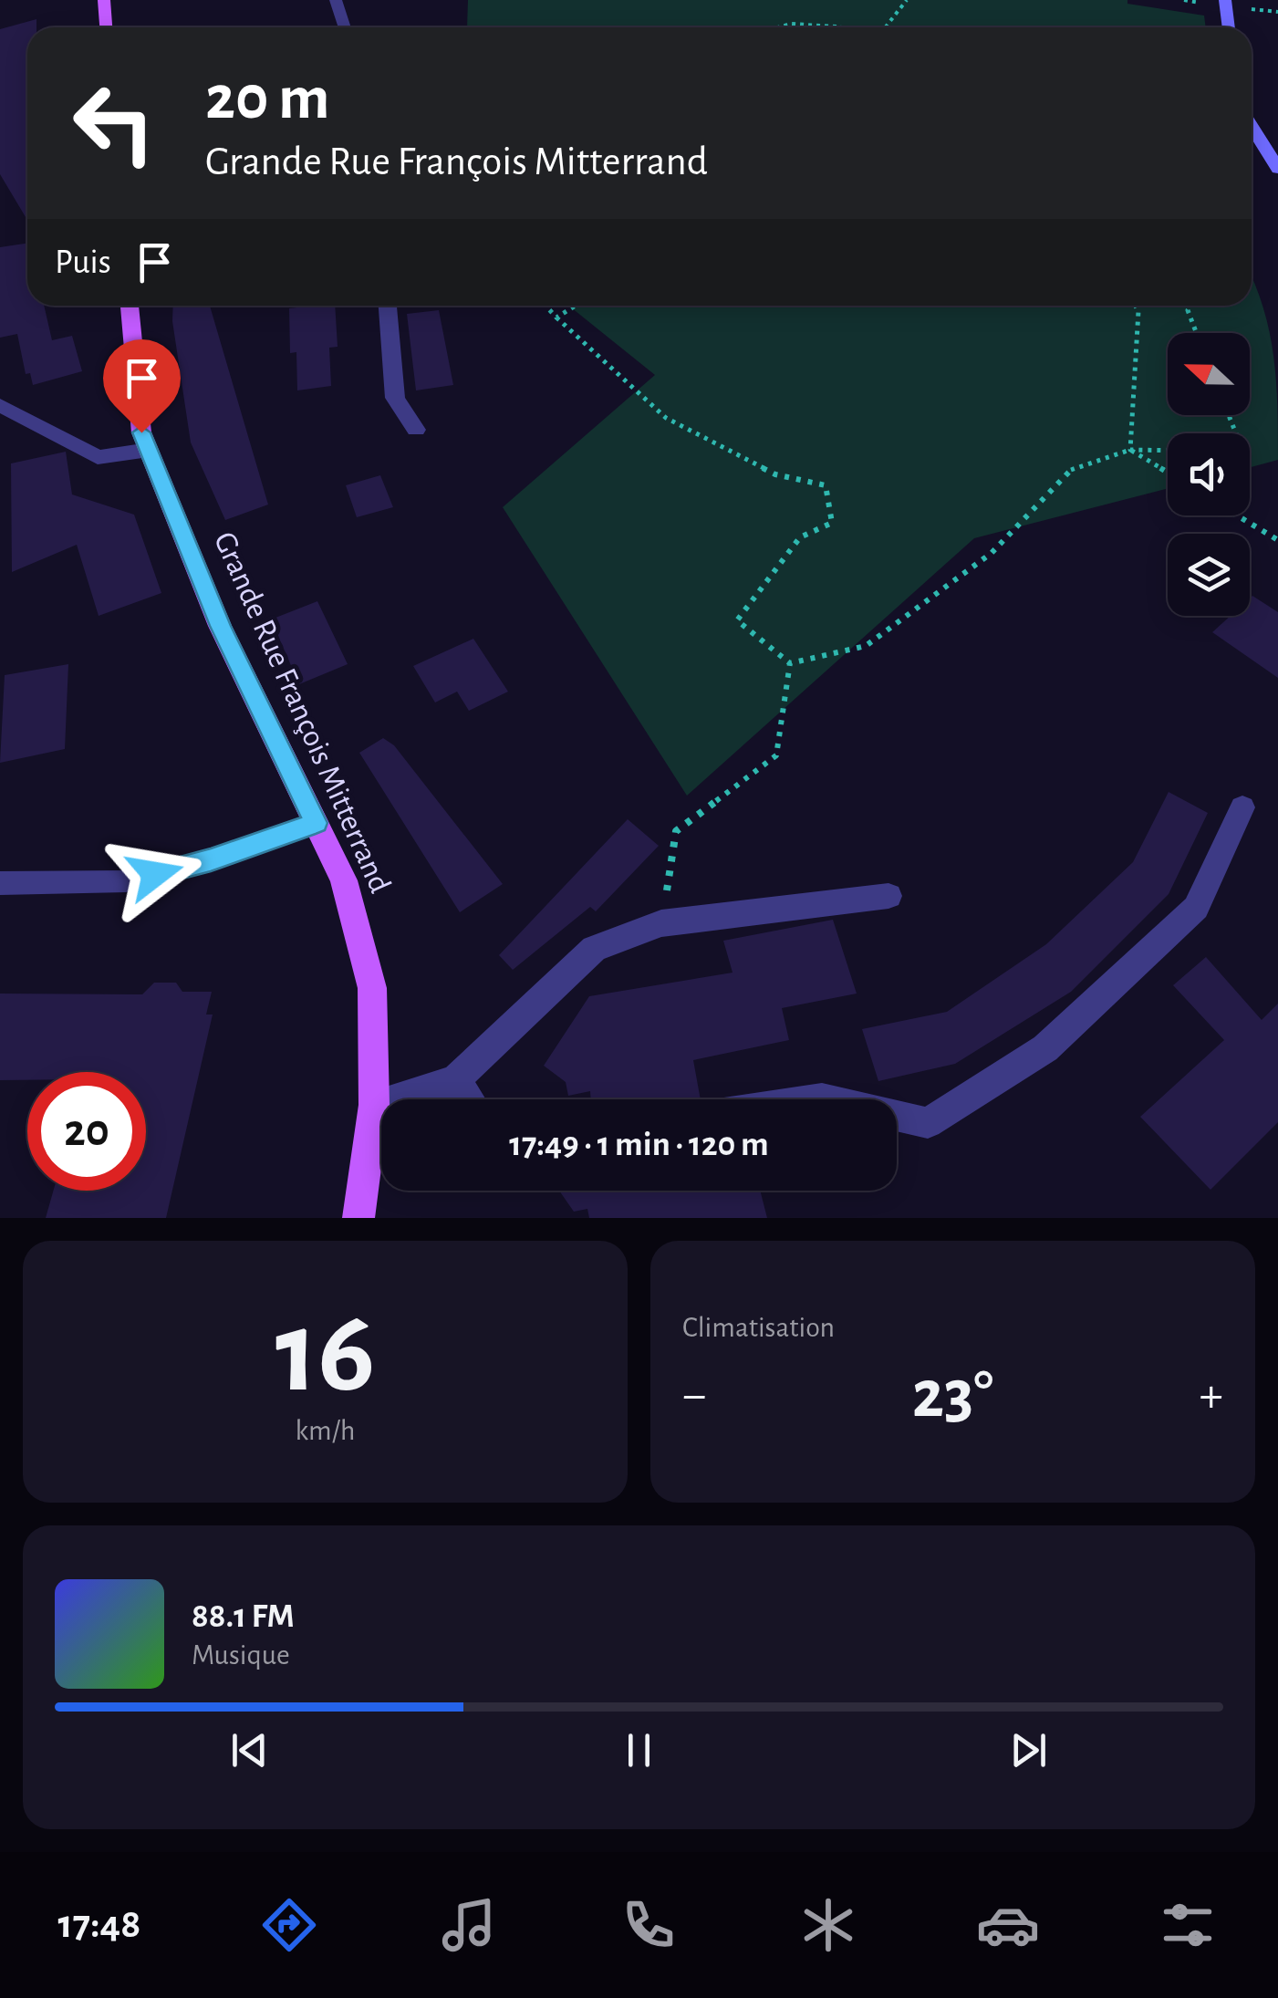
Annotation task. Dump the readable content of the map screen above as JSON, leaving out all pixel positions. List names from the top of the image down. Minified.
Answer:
{"streets":{"main road":["Grande Rue François Mitterrand"]},"north":"left","page":{"turn":["20 m","Grande Rue François Mitterrand"],"then":"Puis","limit":"20","trip":"17:49 · 1 min · 120 m","tile":[["16","km/h"],"Climatisation"],"heat":["−","23°","+"],"song":["88.1 FM","Musique"],"tabs":"17:48"}}
